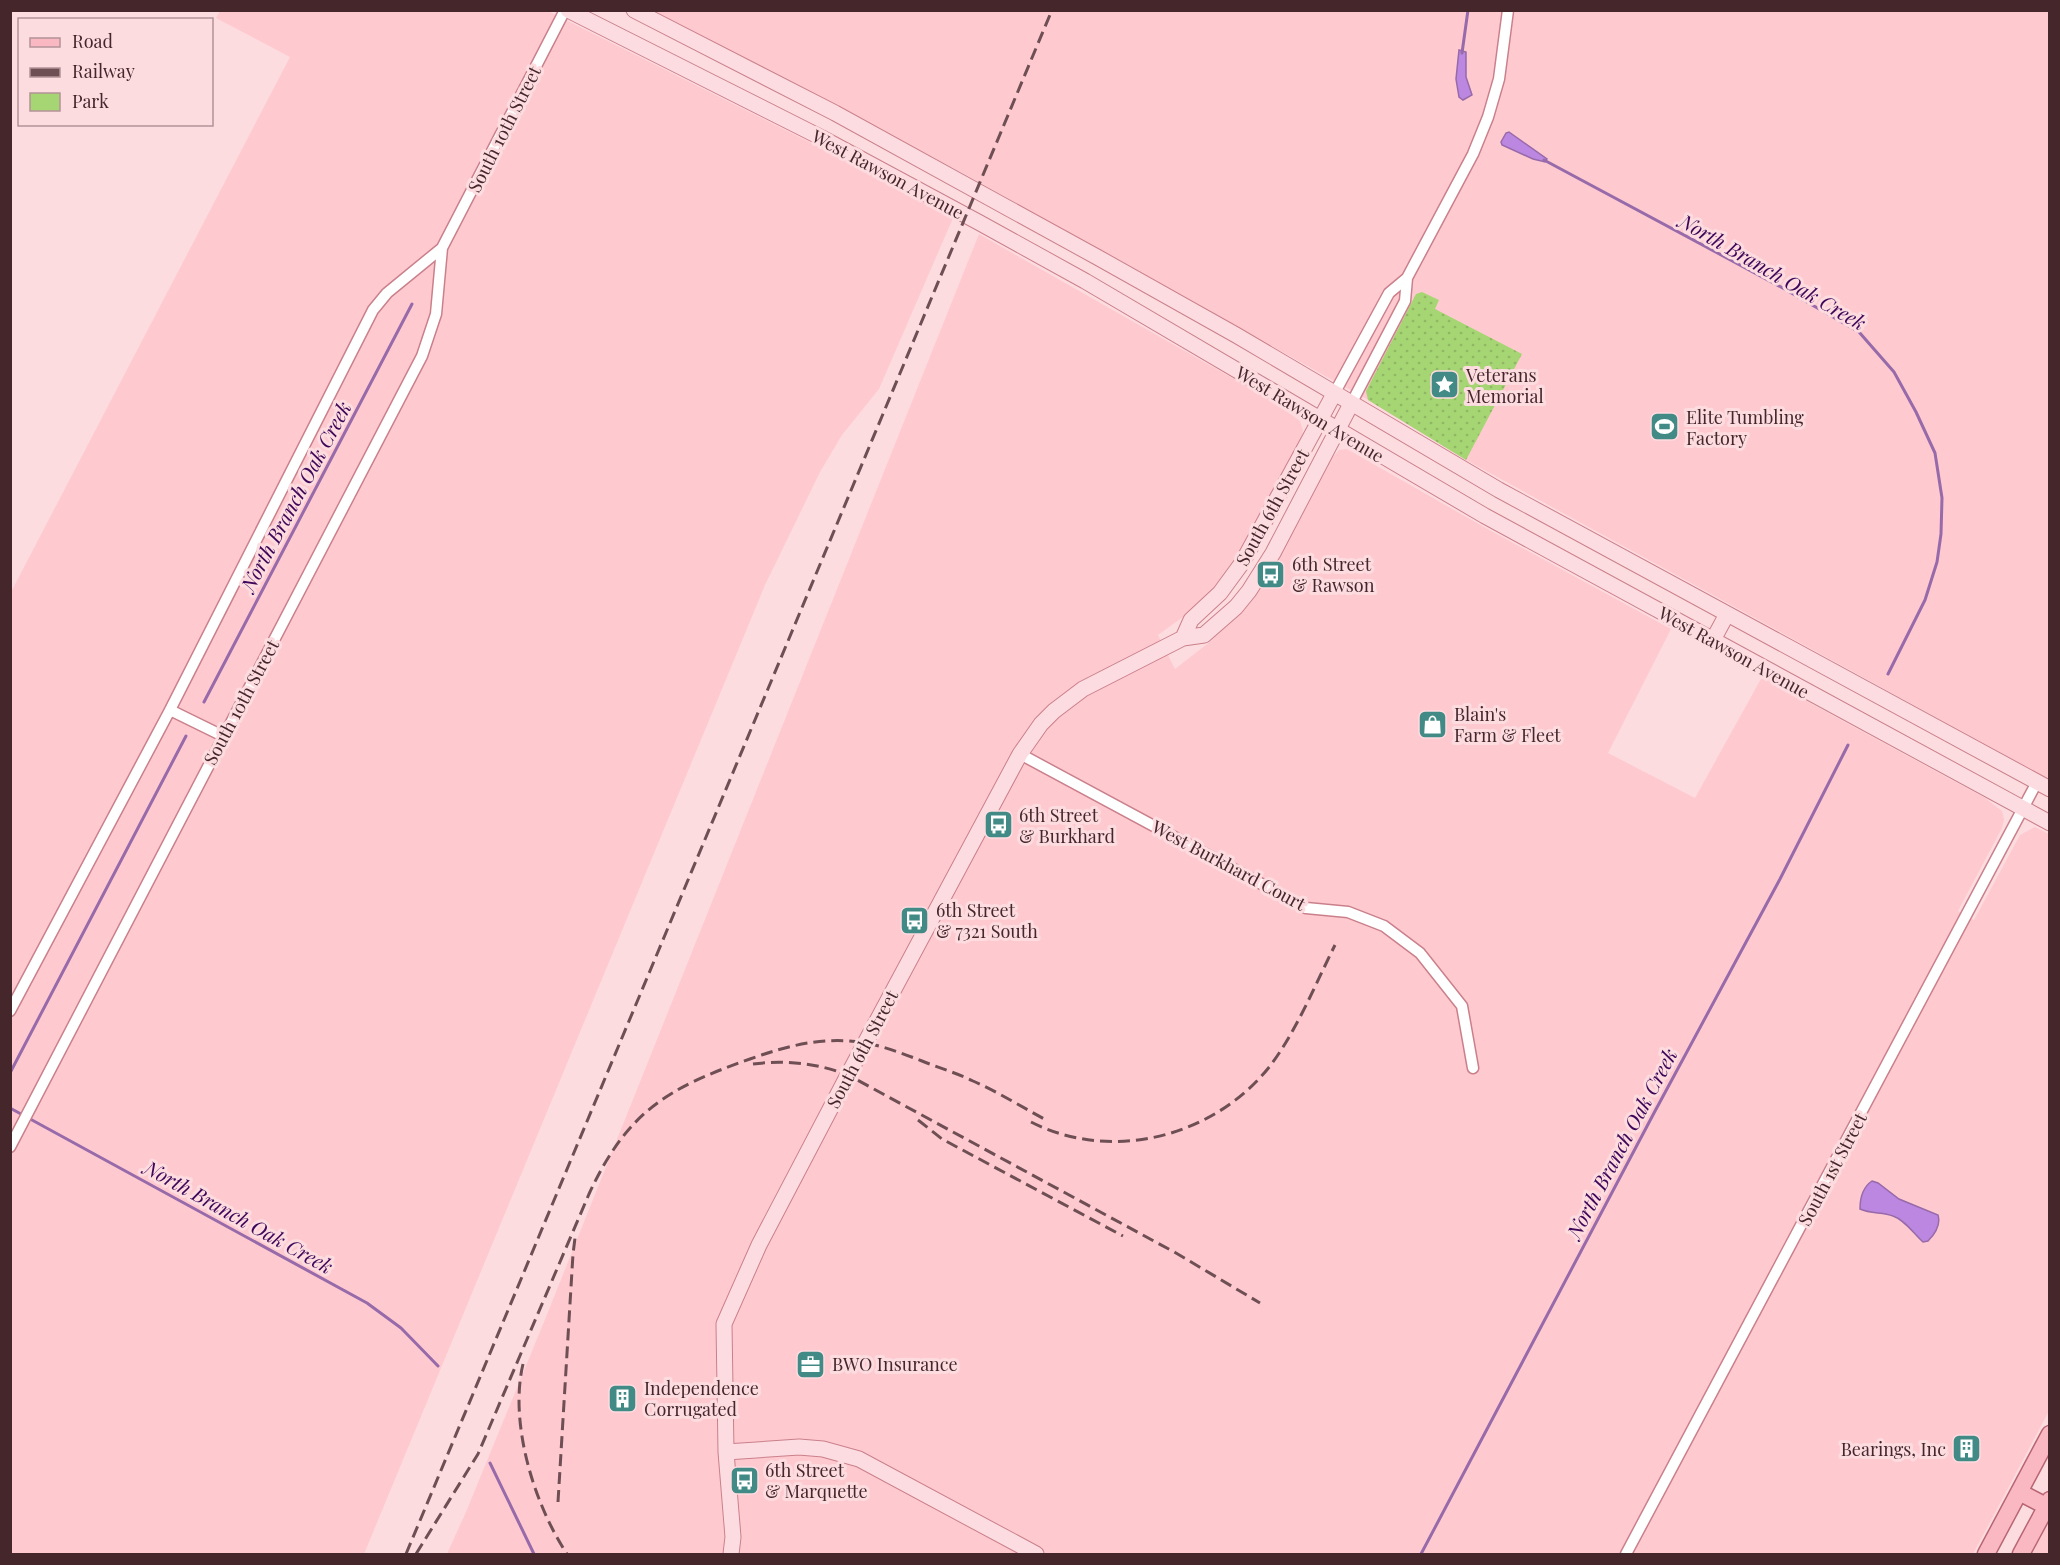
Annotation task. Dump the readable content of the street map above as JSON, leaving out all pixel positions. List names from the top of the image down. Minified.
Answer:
{"streets":{"main road":["West Rawson Avenue","South 6th Street"],"street":["South 10th Street","West Burkhard Court","South 1st Street"]},"crossings":[["South 10th Street","West Rawson Avenue"],["West Rawson Avenue","South 6th Street"],["West Rawson Avenue","South 1st Street"],["South 6th Street","West Burkhard Court"]],"water":["North Branch Oak Creek"],"places":{"place":["Veterans Memorial"],"sports":["Elite Tumbling Factory"],"bus stop":["6th Street & Rawson","6th Street & Burkhard","6th Street & 7321 South","6th Street & Marquette"],"shop":["Blain's Farm & Fleet"],"office":["BWO Insurance"],"building":["Independence Corrugated","Bearings, Inc"]},"legend":["Road","Railway","Park"]}
